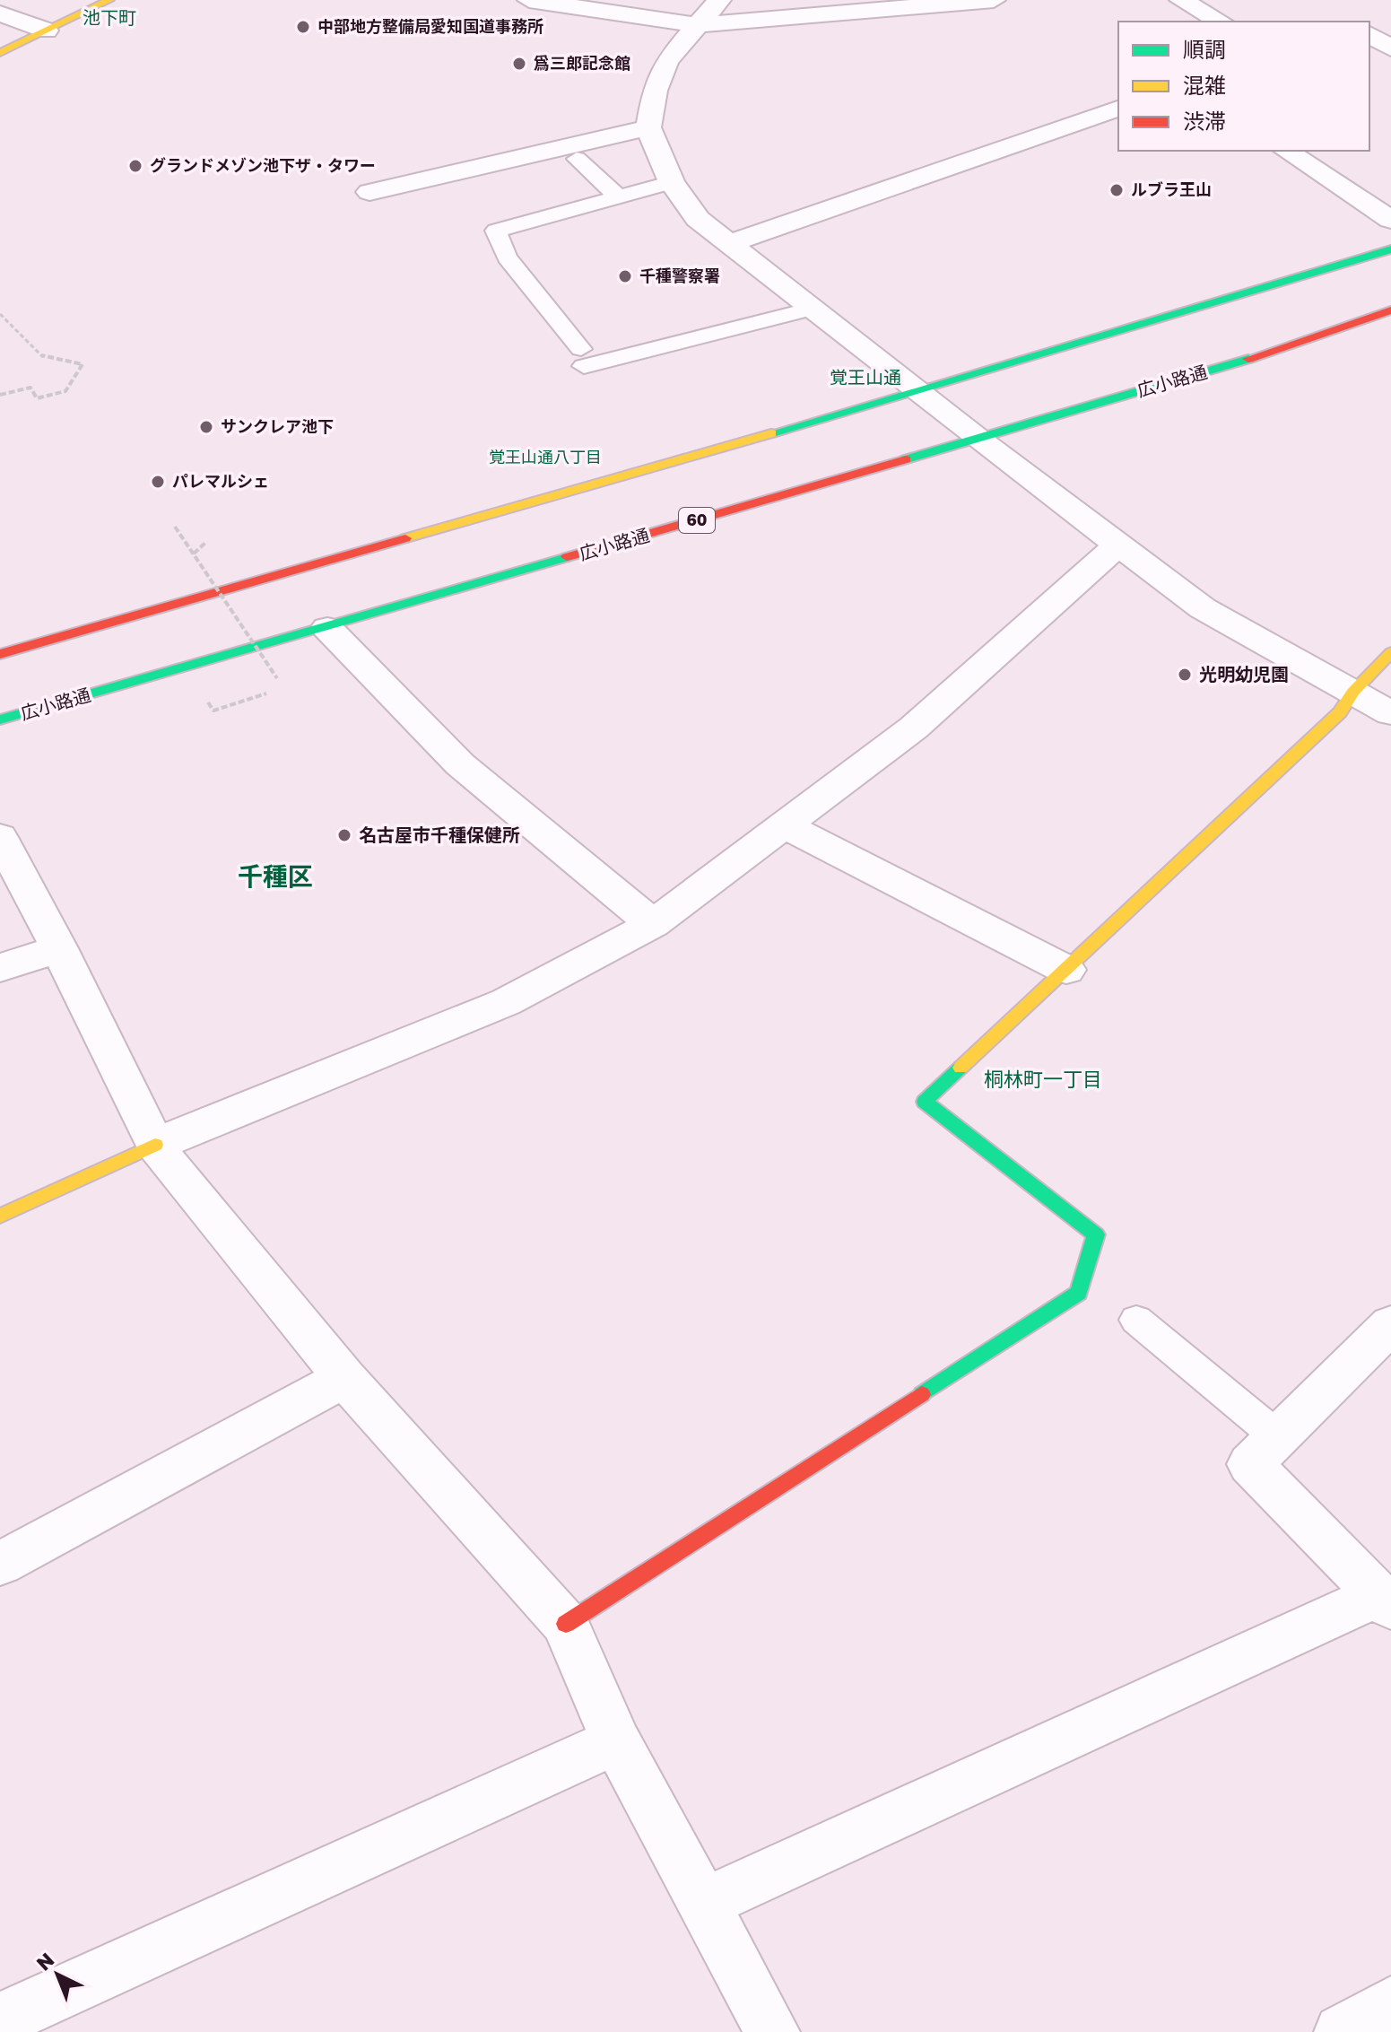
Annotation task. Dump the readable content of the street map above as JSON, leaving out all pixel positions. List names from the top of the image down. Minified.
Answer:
{"streets":{"main road":["広小路通","60"]},"districts":["池下町","覚王山通","覚王山通八丁目","千種区","桐林町一丁目"],"places":["中部地方整備局愛知国道事務所","爲三郎記念館","グランドメゾン池下ザ・タワー","ルブラ王山","千種警察署","サンクレア池下","パレマルシェ","光明幼児園","名古屋市千種保健所"],"legend":["順調","混雑","渋滞"],"north":"top left"}
